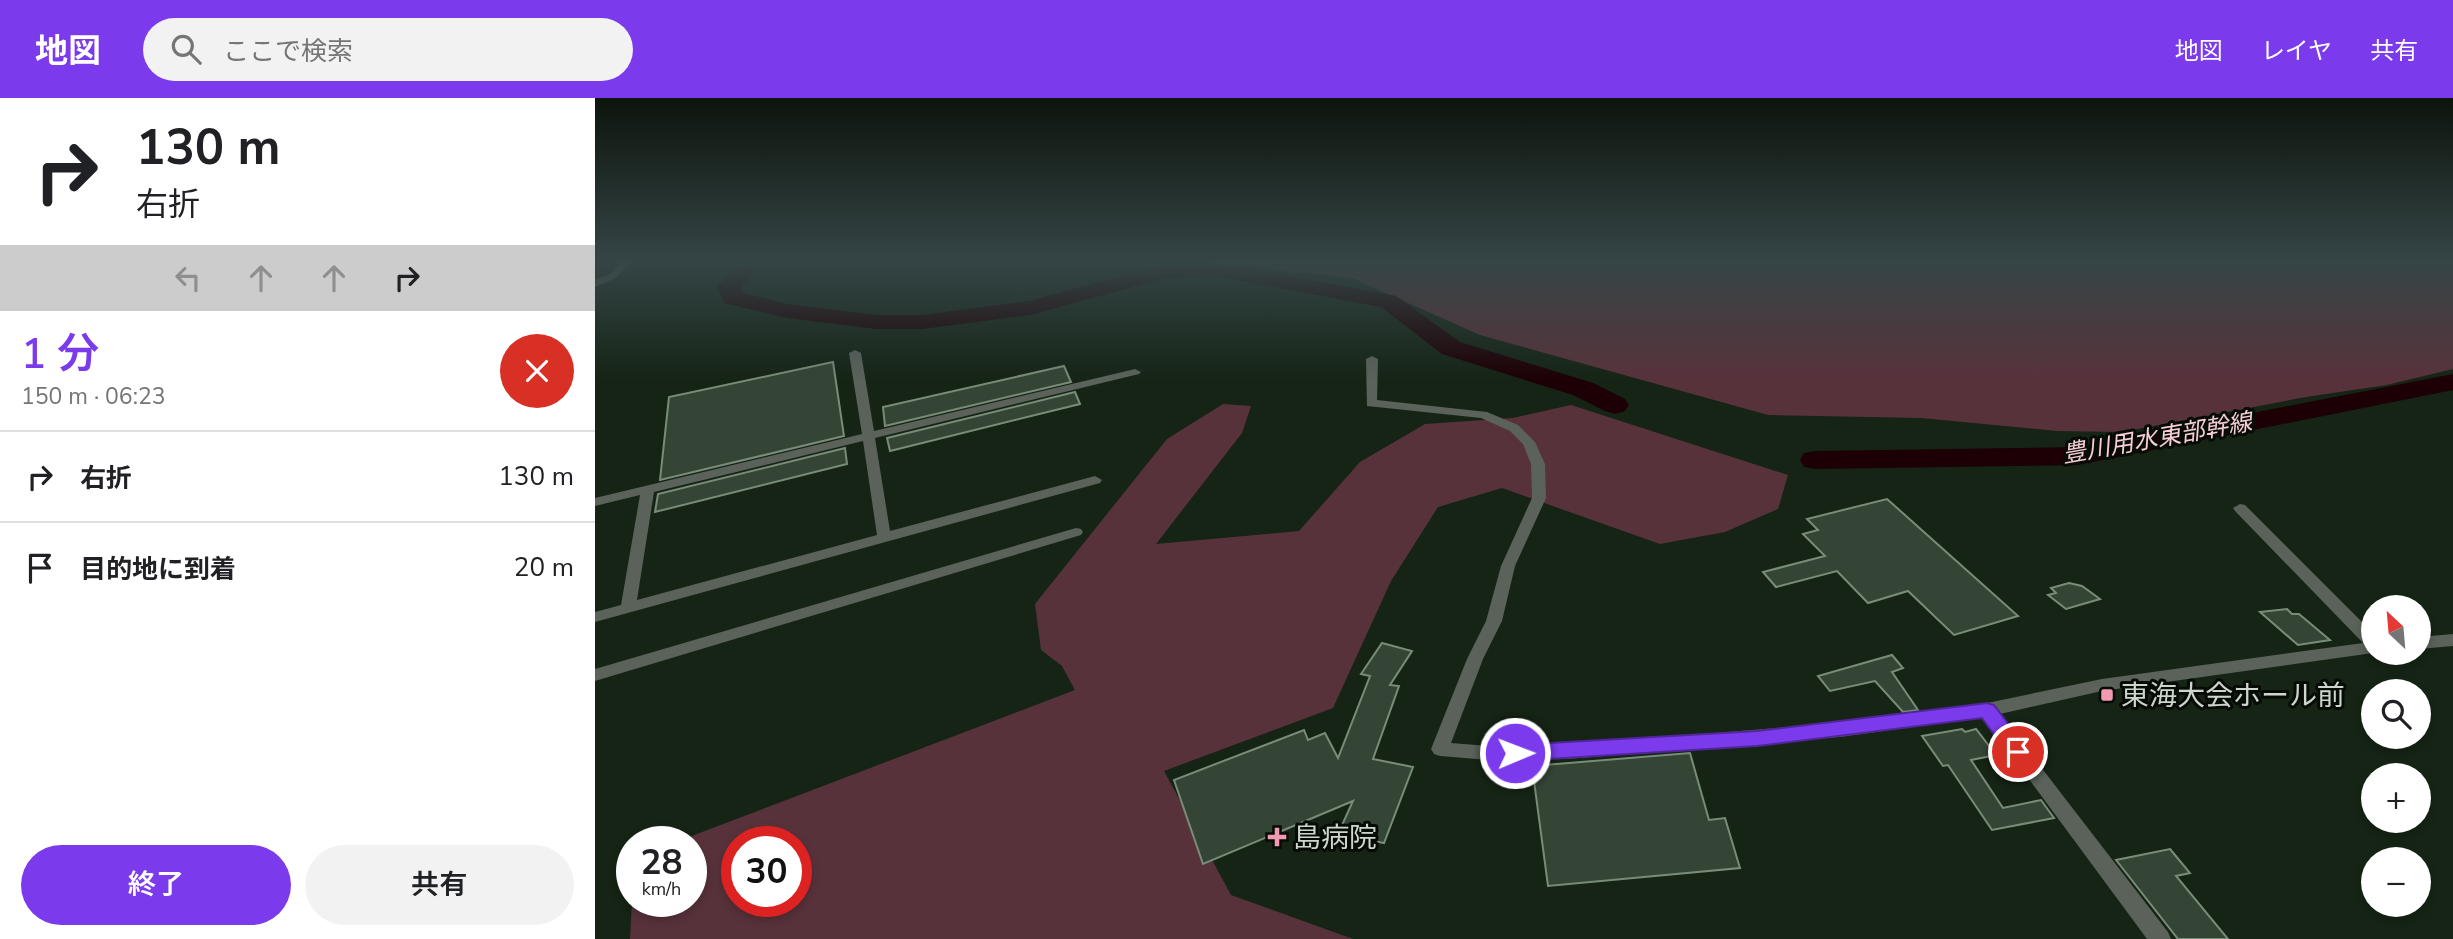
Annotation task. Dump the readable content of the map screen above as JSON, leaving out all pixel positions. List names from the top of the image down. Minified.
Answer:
{"water":["豊川用水東部幹線"],"places":{"transit":["東海大会ホール前"],"health":["島病院"]},"north":"top left","page":{"header":"地図","search":"ここで検索","nav":["地図","レイヤ","共有"],"turn":["130 m","右折"],"heading":["1 分","150 m · 06:23"],"list":[{"name":"右折","value":"130 m"},{"name":"目的地に到着","value":"20 m"}],"map_buttons":["+","−"],"speed":"28 km/h","limit":"30","buttons":["終了","共有"]}}
